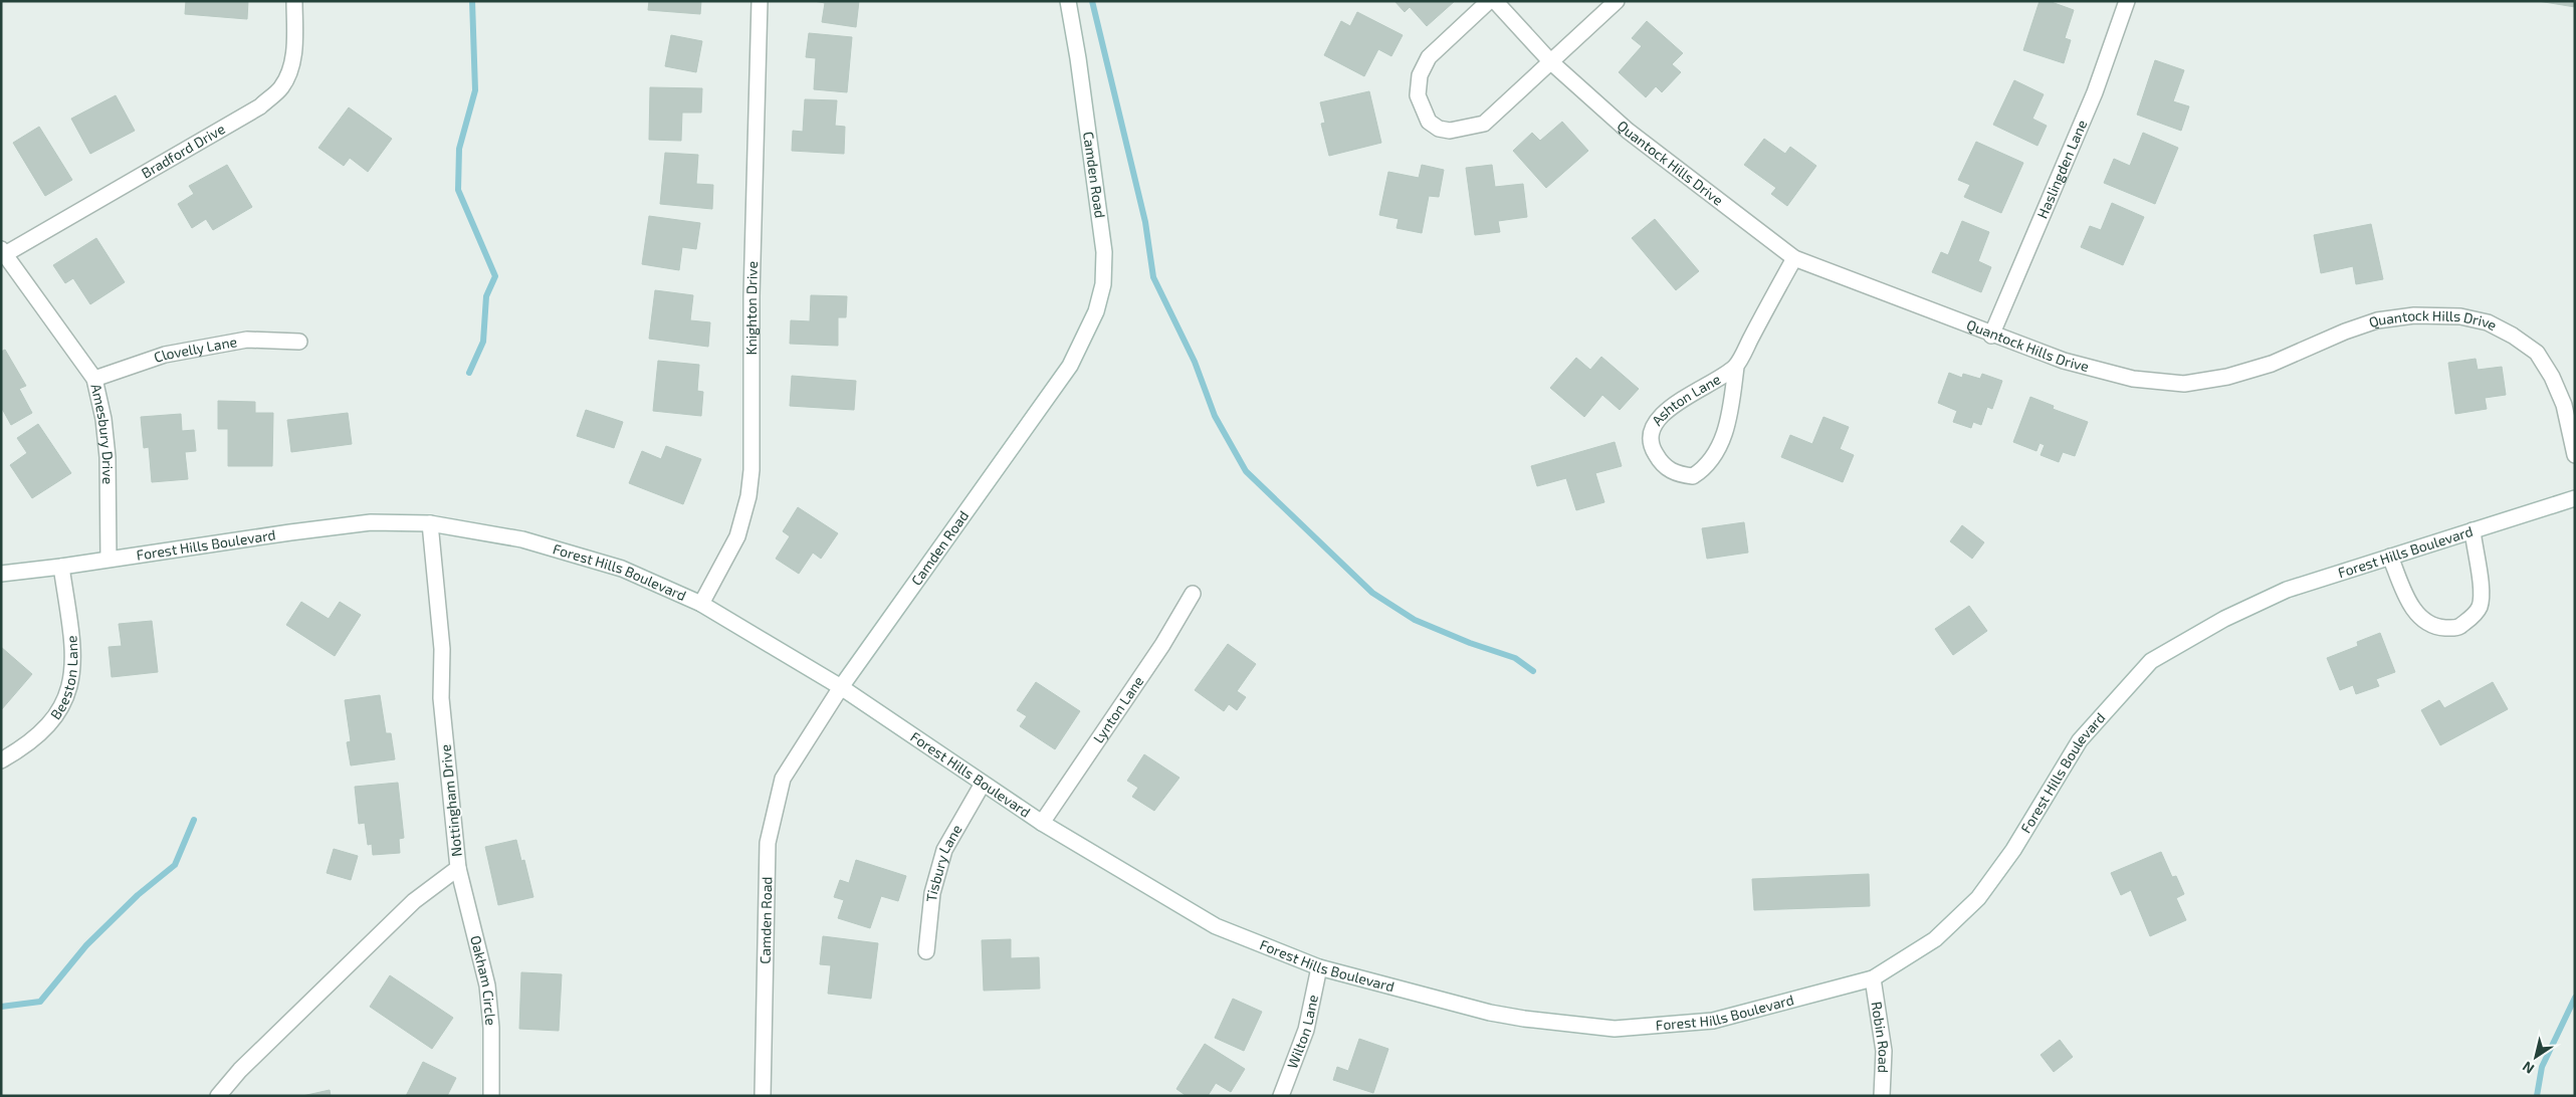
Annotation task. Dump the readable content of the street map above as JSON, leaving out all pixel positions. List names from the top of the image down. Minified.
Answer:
{"streets":{"street":["Bradford Drive","Quantock Hills Drive","Haslingden Lane","Camden Road","Knighton Drive","Clovelly Lane","Ashton Lane","Amesbury Drive","Forest Hills Boulevard","Beeston Lane","Lynton Lane","Nottingham Drive","Tisbury Lane","Oakham Circle","Wilton Lane","Robin Road"]},"crossings":[["Bradford Drive","Amesbury Drive"],["Quantock Hills Drive","Haslingden Lane"],["Quantock Hills Drive","Ashton Lane"],["Camden Road","Forest Hills Boulevard"],["Knighton Drive","Forest Hills Boulevard"],["Clovelly Lane","Amesbury Drive"],["Amesbury Drive","Forest Hills Boulevard"],["Forest Hills Boulevard","Beeston Lane"],["Forest Hills Boulevard","Lynton Lane"],["Forest Hills Boulevard","Nottingham Drive"],["Forest Hills Boulevard","Tisbury Lane"],["Forest Hills Boulevard","Wilton Lane"],["Forest Hills Boulevard","Robin Road"],["Nottingham Drive","Oakham Circle"]],"north":"bottom left"}
